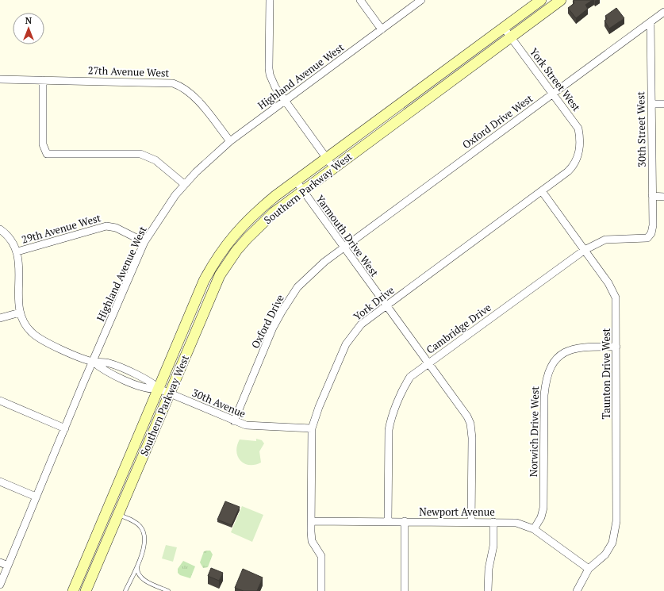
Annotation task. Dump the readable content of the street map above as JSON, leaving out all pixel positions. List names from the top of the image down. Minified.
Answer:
{"streets":{"street":["27th Avenue West","Highland Avenue West","York Street West","Oxford Drive West","30th Street West","Southern Parkway West","29th Avenue West","Yarmouth Drive West","York Drive","Oxford Drive","Cambridge Drive","Taunton Drive West","30th Avenue","Norwich Drive West","Newport Avenue"]},"crossings":[["27th Avenue West","Highland Avenue West"],["Highland Avenue West","29th Avenue West"],["Highland Avenue West","30th Avenue"],["York Street West","Oxford Drive West"],["York Street West","Southern Parkway West"],["York Street West","York Drive"],["Oxford Drive West","30th Street West"],["Oxford Drive West","Yarmouth Drive West"],["Oxford Drive West","Oxford Drive"],["30th Street West","Cambridge Drive"],["Southern Parkway West","Yarmouth Drive West"],["Southern Parkway West","30th Avenue"],["Yarmouth Drive West","York Drive"],["Yarmouth Drive West","Oxford Drive"],["Yarmouth Drive West","Cambridge Drive"],["Yarmouth Drive West","Newport Avenue"],["York Drive","Taunton Drive West"],["York Drive","30th Avenue"],["York Drive","Newport Avenue"],["Oxford Drive","30th Avenue"],["Cambridge Drive","Taunton Drive West"],["Cambridge Drive","Newport Avenue"],["Taunton Drive West","Norwich Drive West"],["Taunton Drive West","Newport Avenue"],["Norwich Drive West","Newport Avenue"]],"north":"top"}
